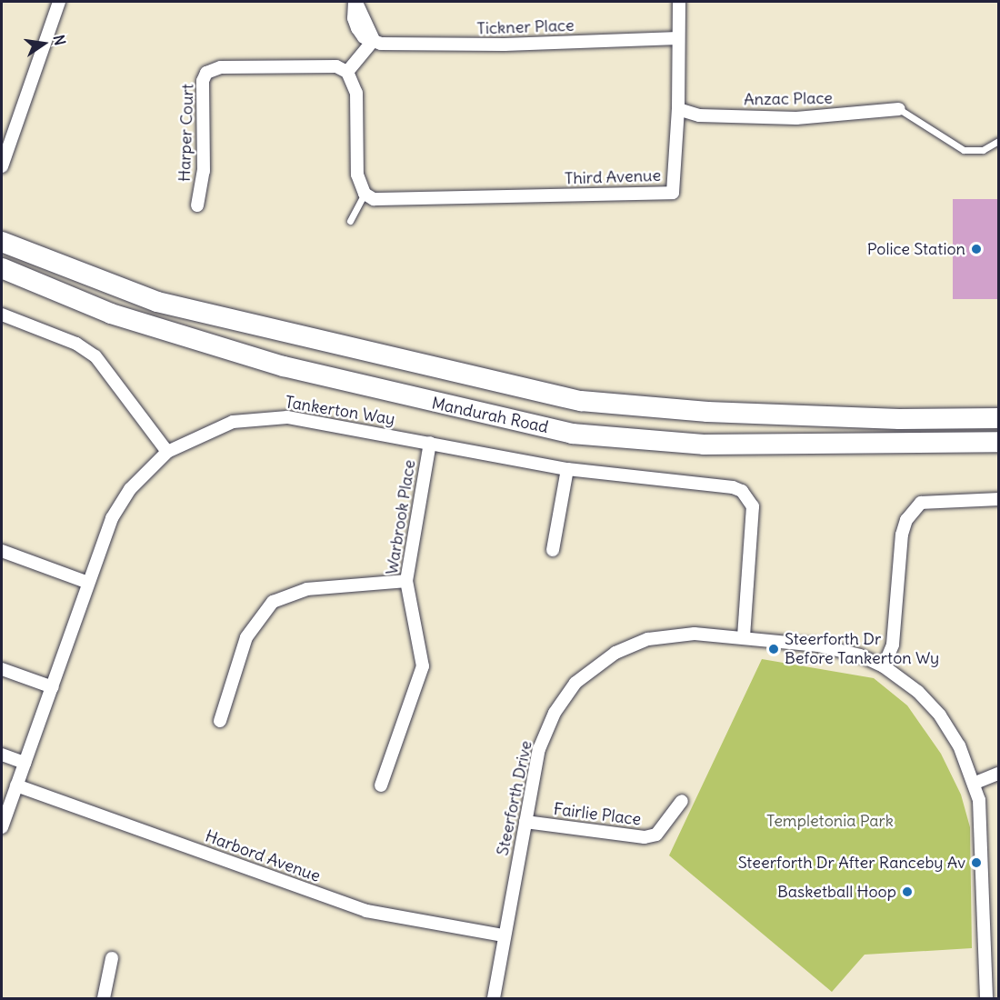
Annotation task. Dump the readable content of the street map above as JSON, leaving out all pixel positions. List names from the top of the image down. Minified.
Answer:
{"streets":{"highway":["Mandurah Road"],"street":["Tickner Place","Anzac Place","Harper Court","Third Avenue","Tankerton Way","Warbrook Place","Steerforth Drive","Fairlie Place","Harbord Avenue"]},"crossings":[["Tickner Place","Third Avenue"],["Anzac Place","Third Avenue"],["Tankerton Way","Warbrook Place"],["Tankerton Way","Steerforth Drive"],["Tankerton Way","Harbord Avenue"],["Steerforth Drive","Fairlie Place"],["Steerforth Drive","Harbord Avenue"]],"parks":["Templetonia Park"],"places":["Police Station","Steerforth Dr Before Tankerton Wy","Steerforth Dr After Ranceby Av","Basketball Hoop"],"north":"right"}
